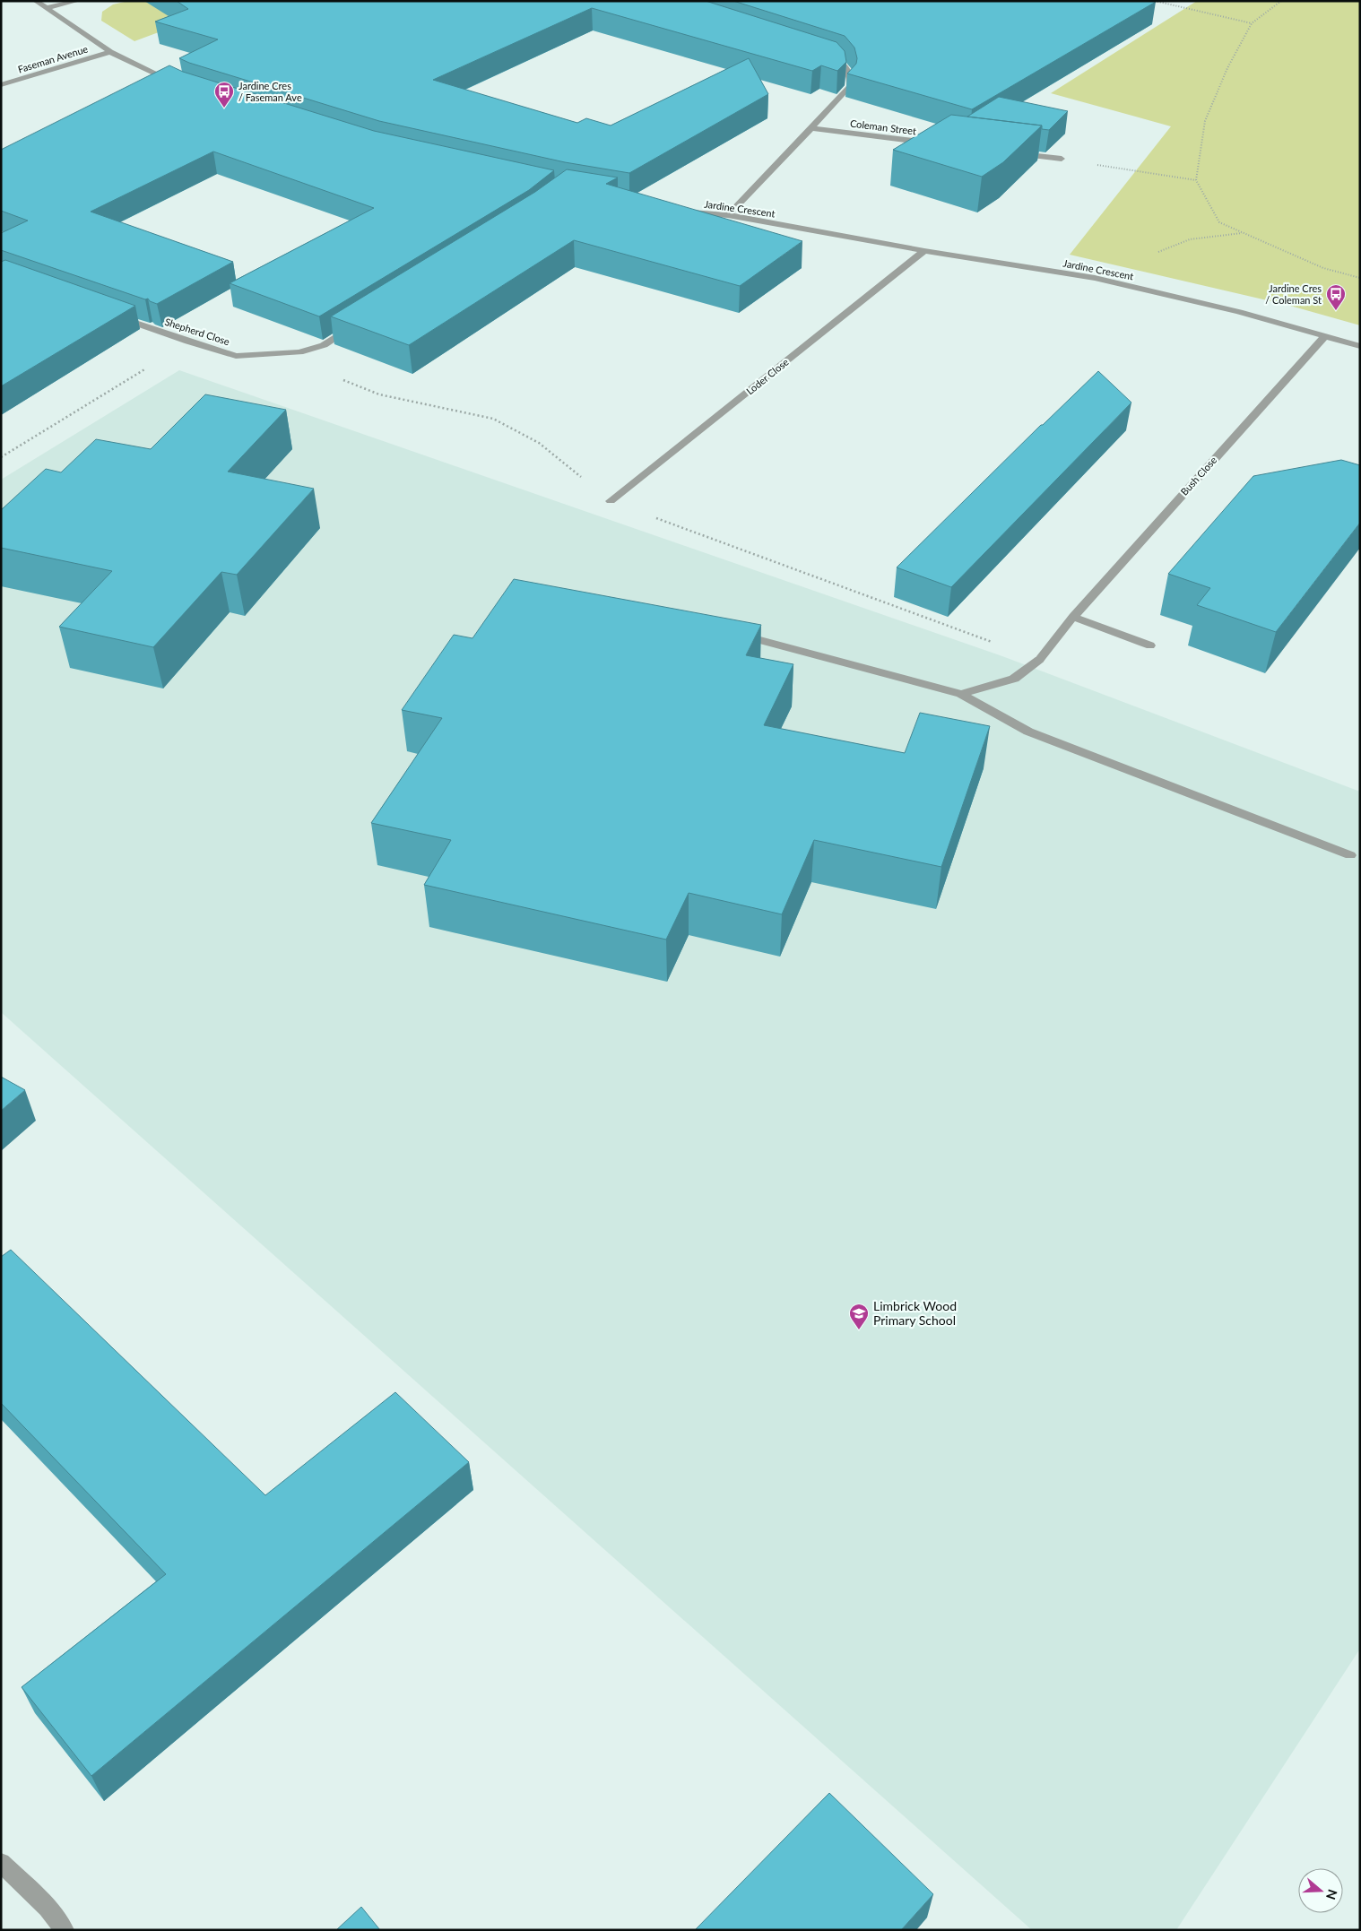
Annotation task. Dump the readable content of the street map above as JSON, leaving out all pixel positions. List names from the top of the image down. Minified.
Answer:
{"streets":{"street":["Faseman Avenue","Coleman Street","Jardine Crescent","Shepherd Close","Loder Close","Bush Close"]},"crossings":[["Jardine Crescent","Loder Close"],["Jardine Crescent","Bush Close"]],"places":{"bus stop":["Jardine Cres / Faseman Ave","Jardine Cres / Coleman St"],"school or university":["Limbrick Wood Primary School"]},"north":"right"}
